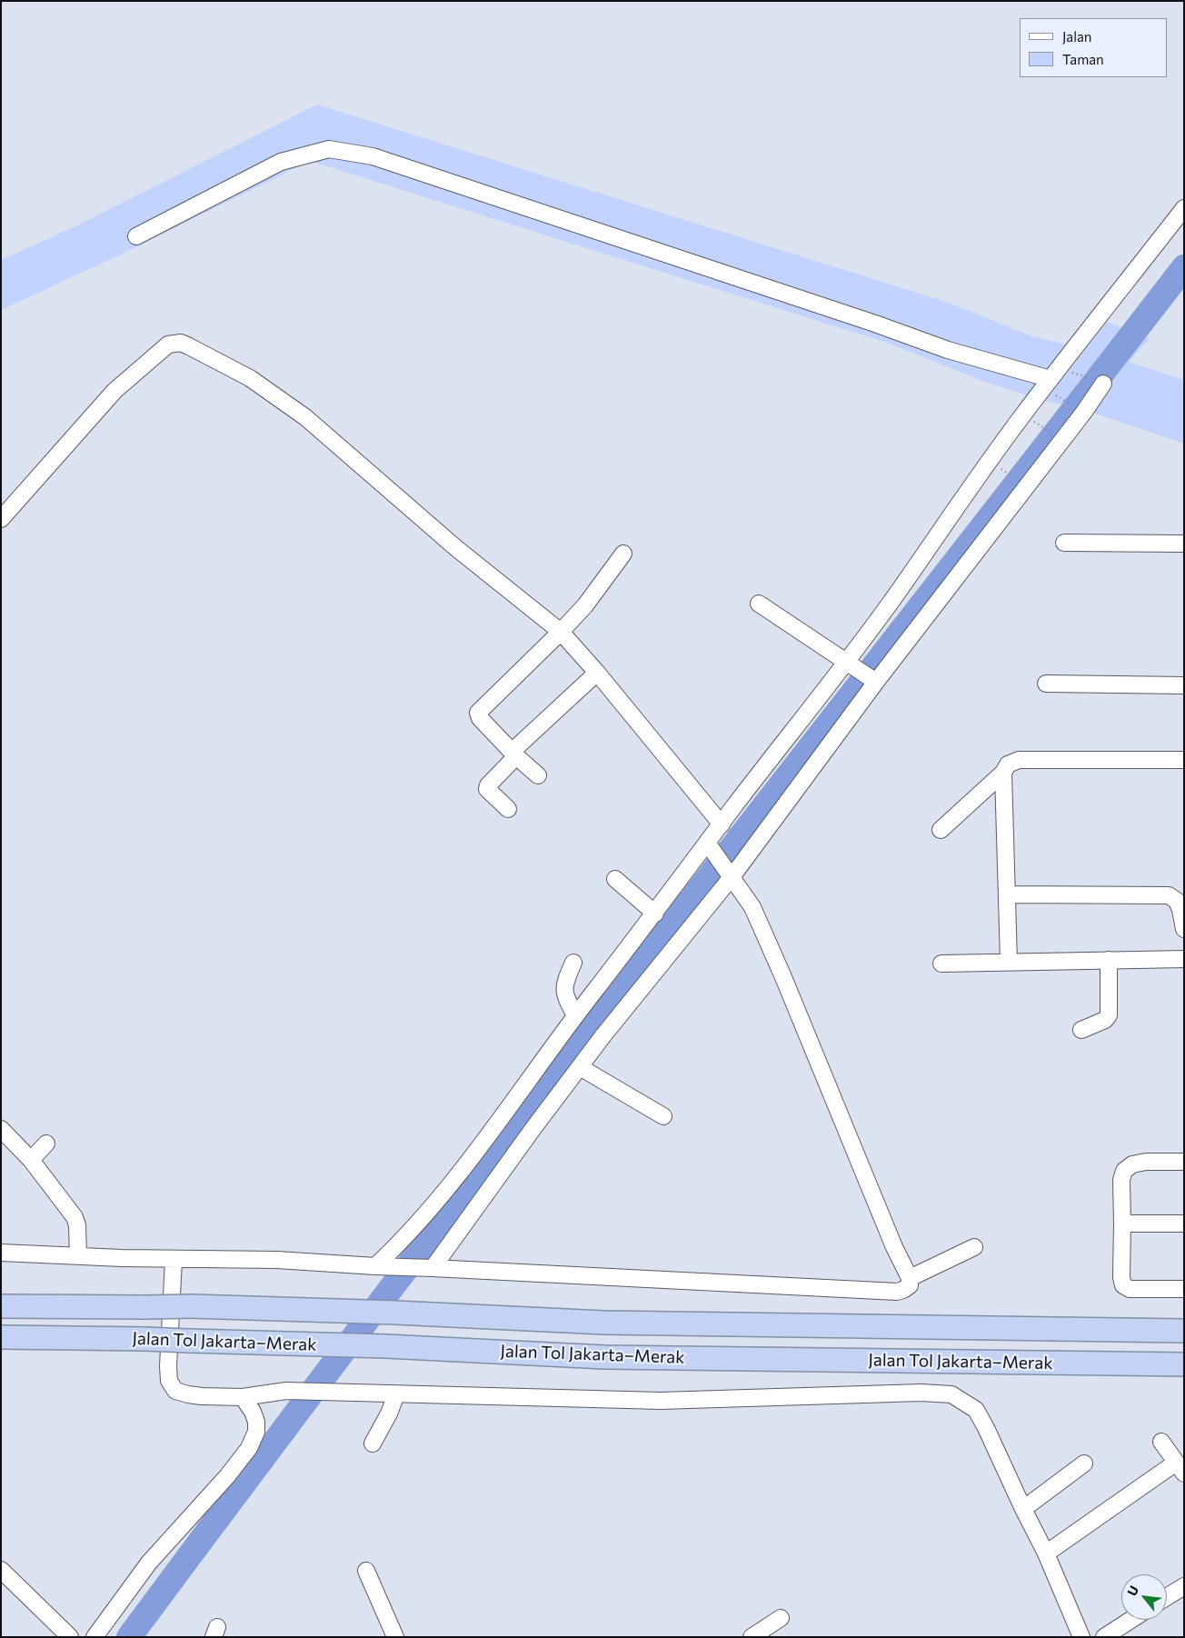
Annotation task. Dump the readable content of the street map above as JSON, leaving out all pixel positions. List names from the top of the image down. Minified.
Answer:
{"streets":{"highway":["Jalan Tol Jakarta–Merak"]},"legend":["Jalan","Taman"],"north":"top left"}
